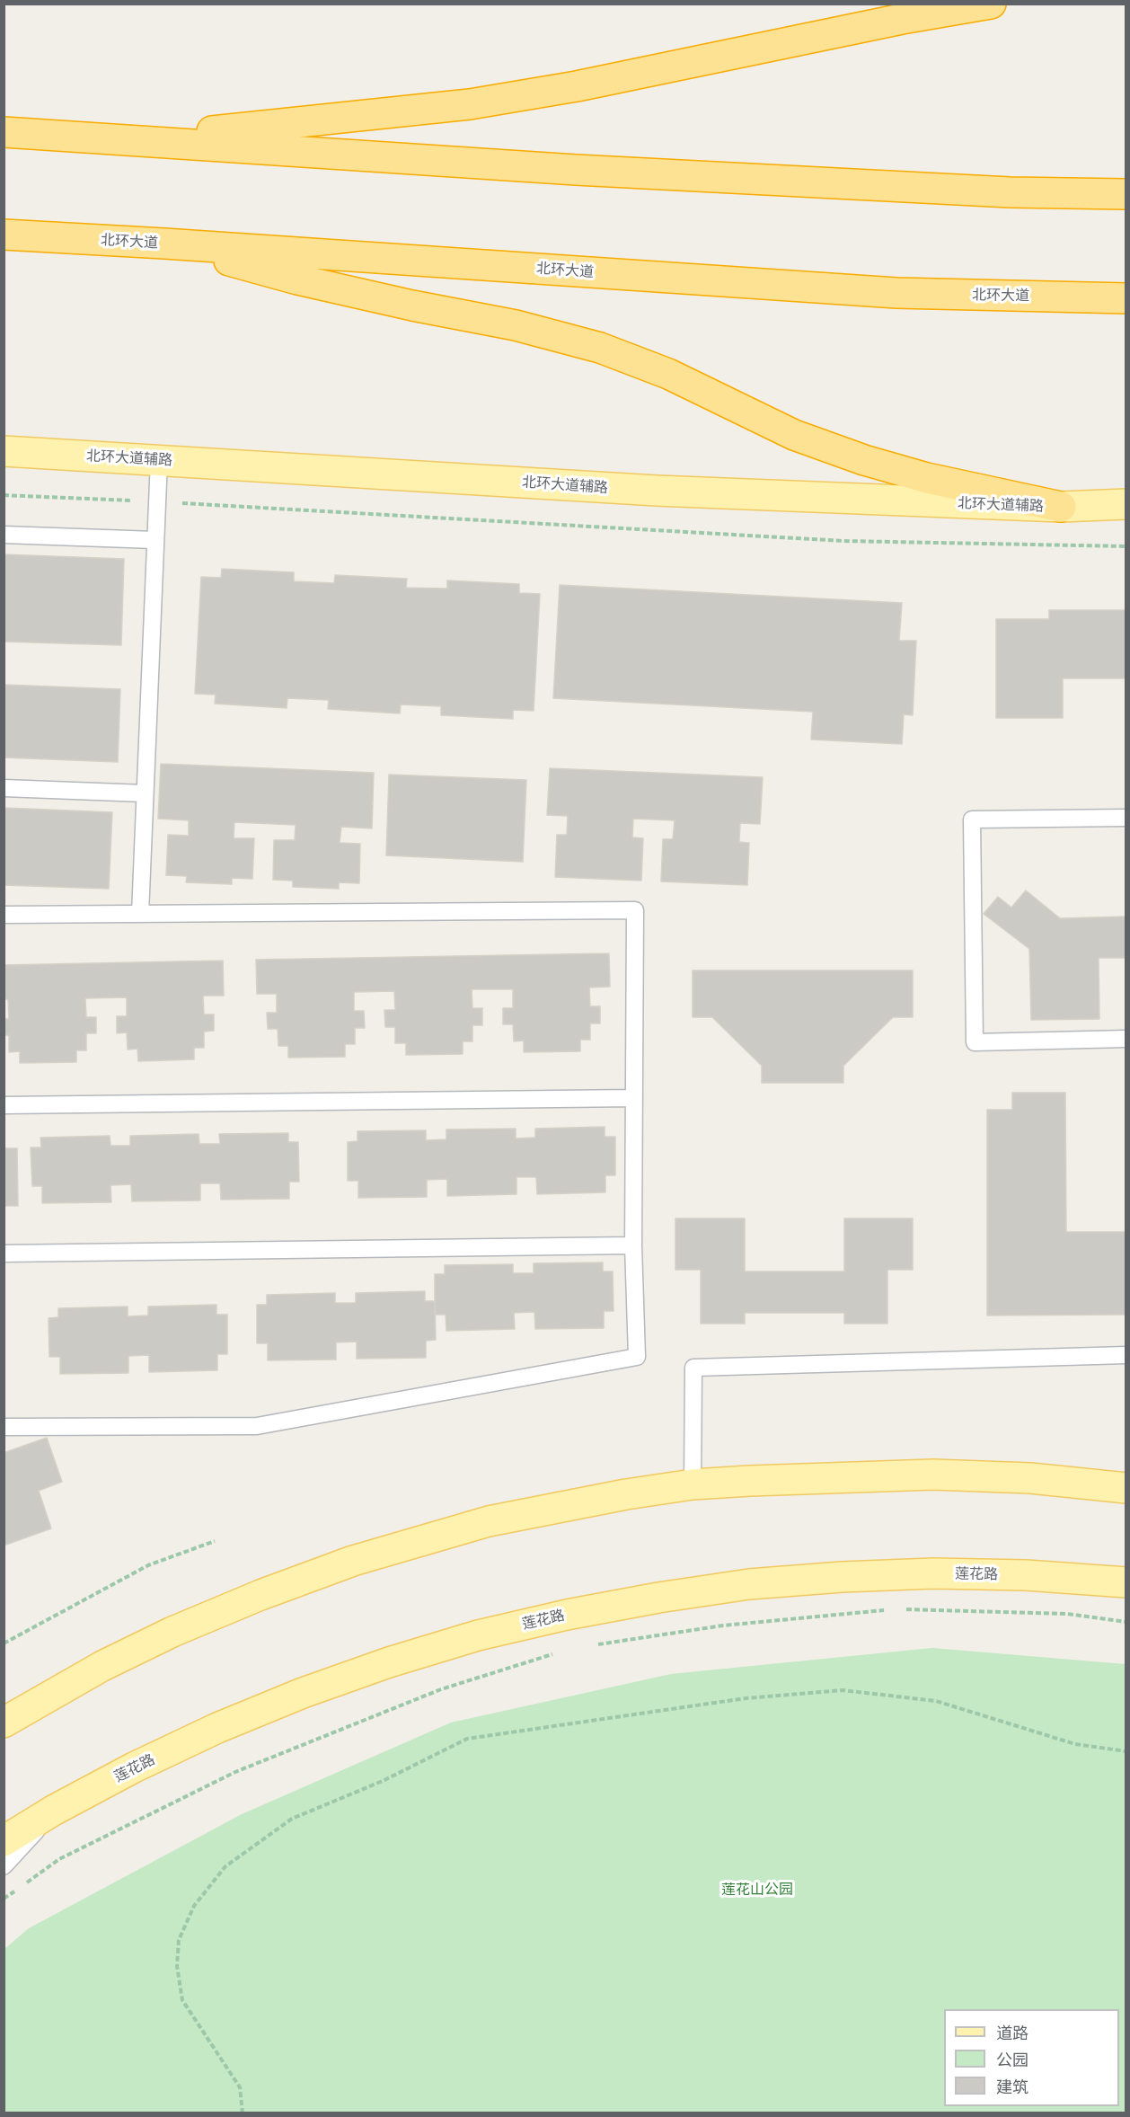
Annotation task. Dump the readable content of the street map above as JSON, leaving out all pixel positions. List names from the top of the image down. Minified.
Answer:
{"streets":{"highway":["北环大道"],"main road":["北环大道辅路","莲花路"]},"parks":["莲花山公园"],"legend":["道路","公园","建筑"]}
